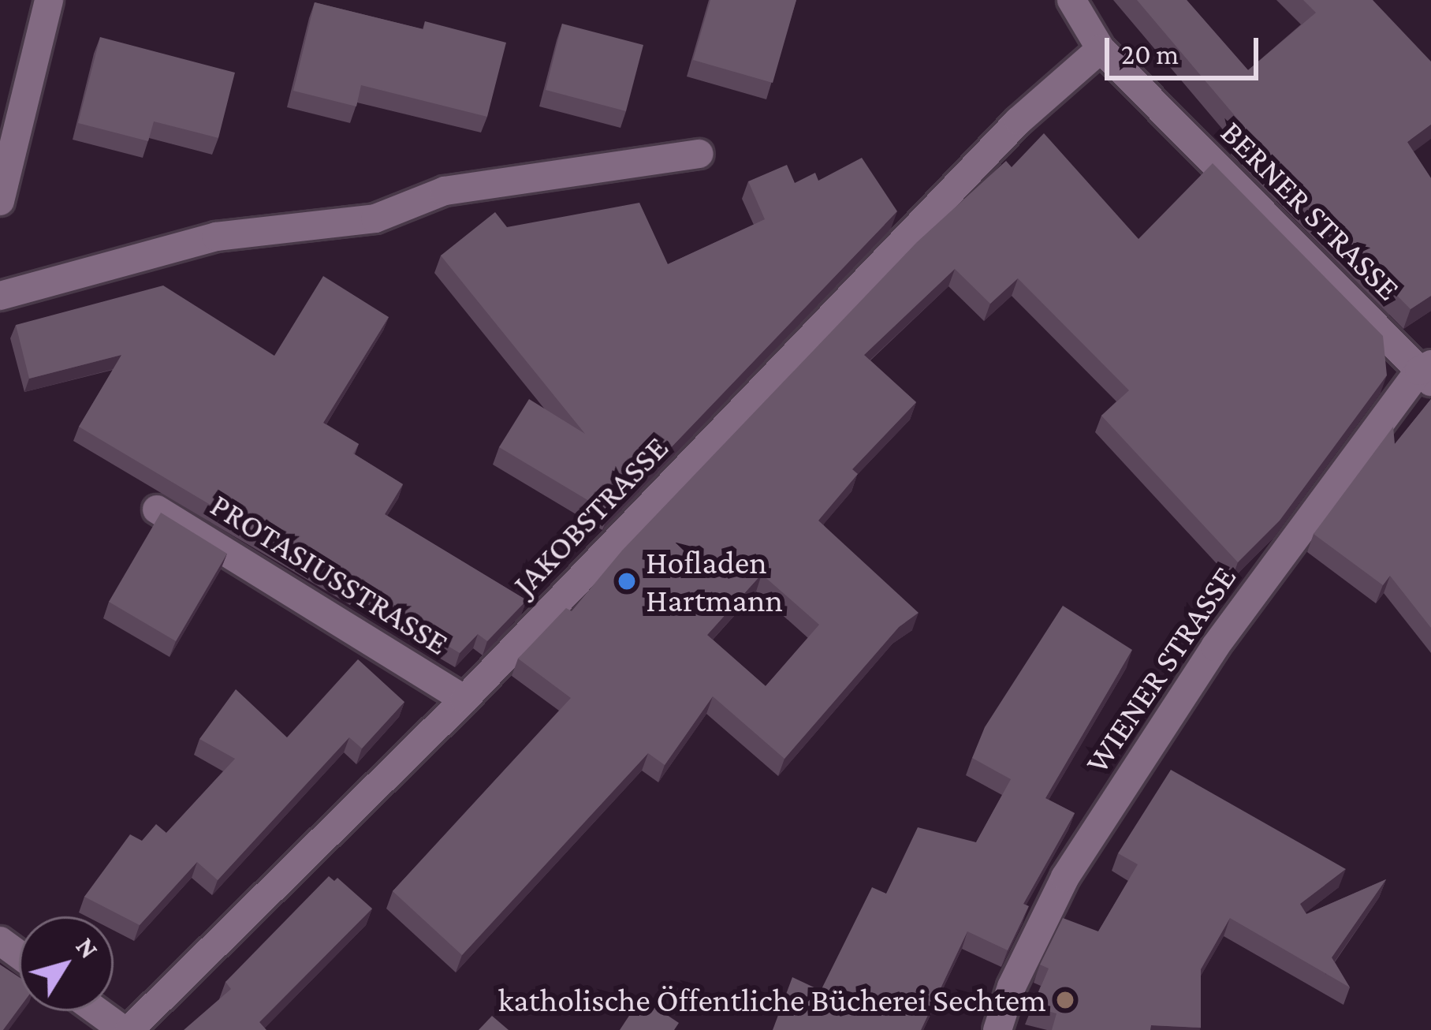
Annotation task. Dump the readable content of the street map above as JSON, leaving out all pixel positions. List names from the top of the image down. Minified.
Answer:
{"streets":{"street":["BERNER STRASSE","JAKOBSTRASSE","PROTASIUSSTRASSE","WIENER STRASSE"]},"crossings":[["BERNER STRASSE","JAKOBSTRASSE"],["BERNER STRASSE","WIENER STRASSE"],["JAKOBSTRASSE","PROTASIUSSTRASSE"]],"places":["Hofladen Hartmann","katholische Öffentliche Bücherei Sechtem"],"scale_bar":"20 m","north":"top right"}
